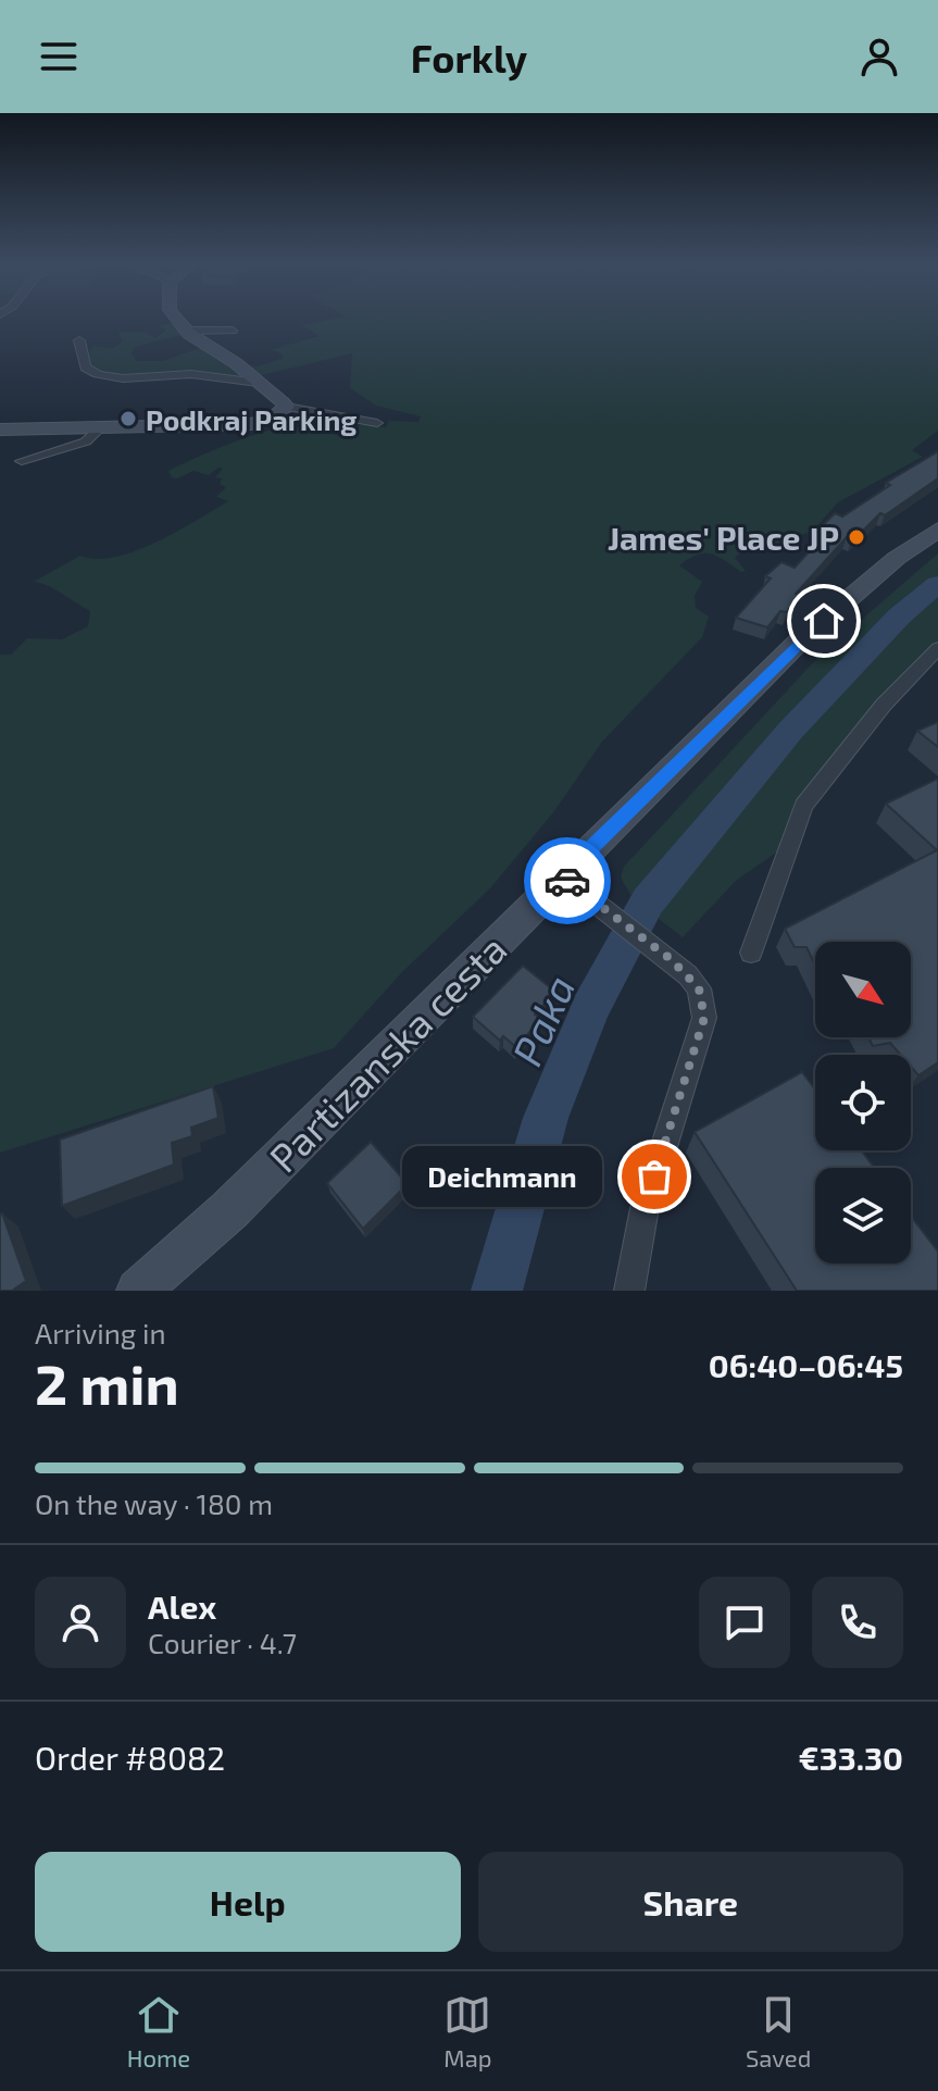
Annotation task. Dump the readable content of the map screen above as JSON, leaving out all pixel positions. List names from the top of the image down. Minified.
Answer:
{"streets":{"main road":["Partizanska cesta"]},"water":["Paka"],"places":["Podkraj Parking","James' Place JP","Deichmann"],"north":"bottom right","page":{"header":"Forkly","bubble":"Deichmann","heading":["2 min","Arriving in","06:40–06:45"],"panel":["Alex","Courier · 4.7","Order #8082","€33.30"],"bar":"On the way · 180 m","buttons":["Help","Share"],"tabs":["Home","Map","Saved"]}}
